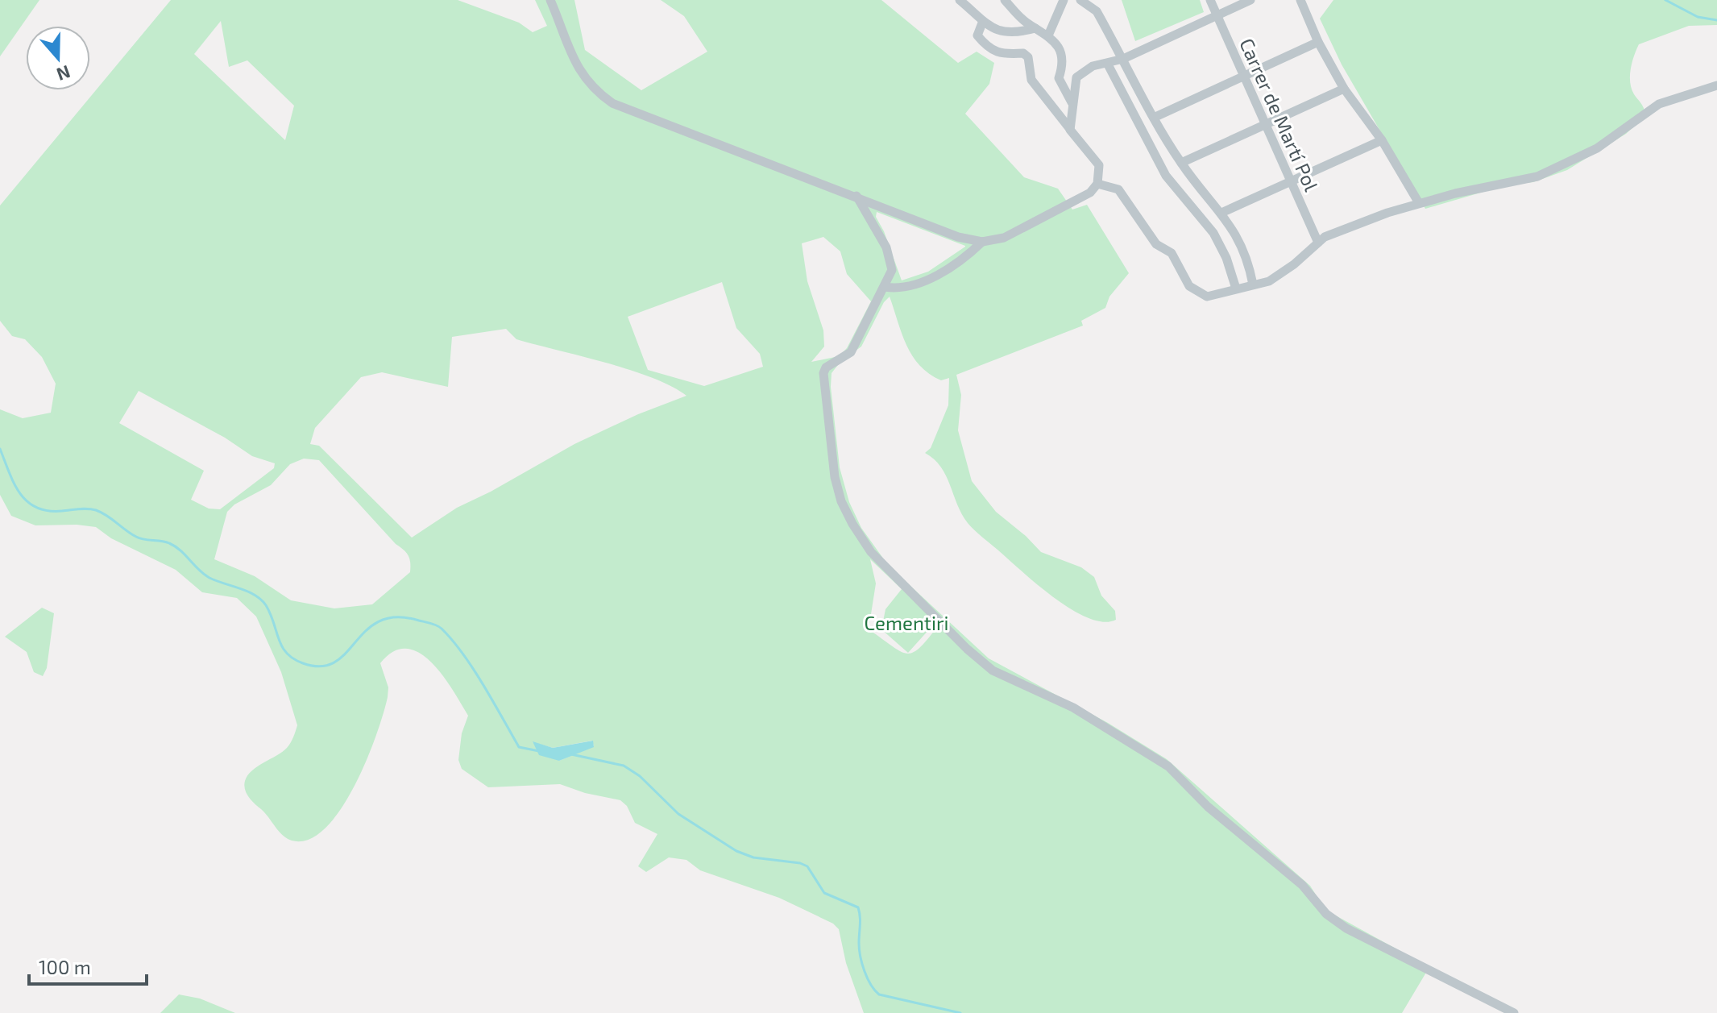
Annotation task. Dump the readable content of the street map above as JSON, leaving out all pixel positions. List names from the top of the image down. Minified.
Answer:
{"streets":{"street":["Carrer de Martí Pol"]},"parks":["Cementiri"],"scale_bar":"100 m","north":"bottom"}
